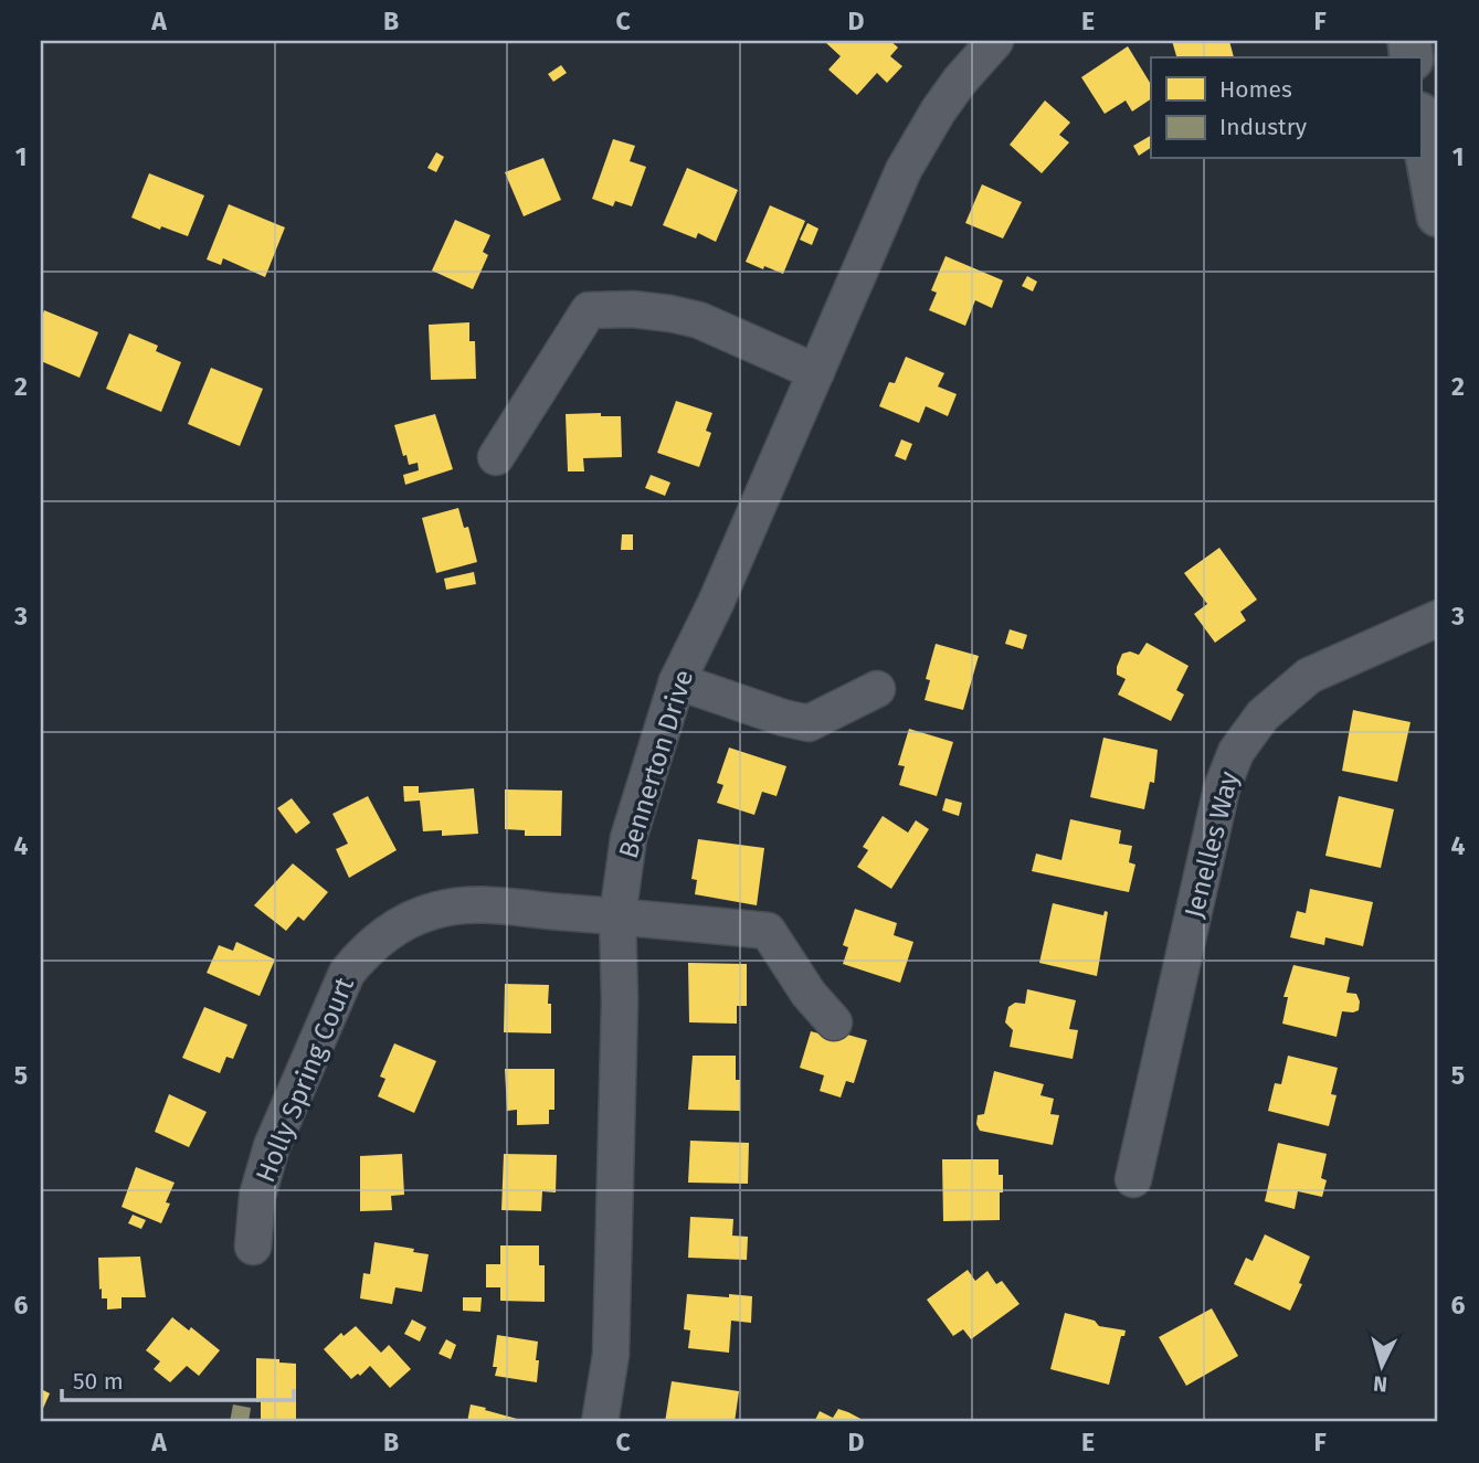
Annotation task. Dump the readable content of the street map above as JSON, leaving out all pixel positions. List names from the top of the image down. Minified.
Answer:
{"streets":{"street":["Bennerton Drive","Jenelles Way","Holly Spring Court"]},"crossings":[["Bennerton Drive","Holly Spring Court"]],"legend":["Homes","Industry"],"scale_bar":"50 m","north":"bottom","grid":{"columns":["A","B","C","D","E","F"],"rows":["1","2","3","4","5","6"]}}
